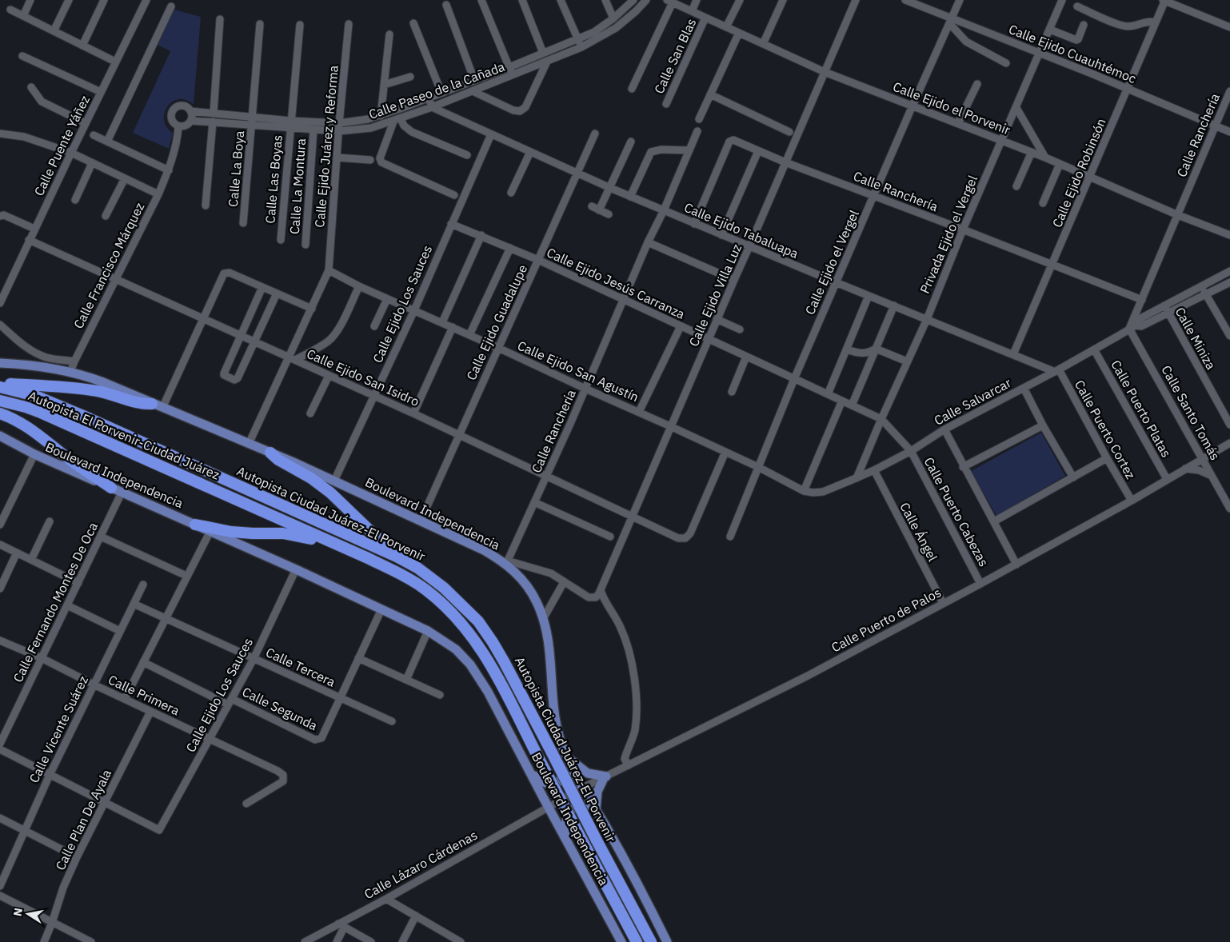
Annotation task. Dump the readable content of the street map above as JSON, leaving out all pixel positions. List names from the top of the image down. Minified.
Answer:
{"streets":{"highway":["Autopista El Porvenir-Ciudad Juárez","Autopista Ciudad Juárez-El Porvenir"],"main road":["Boulevard Independencia"],"street":["Calle Ejido Cuauhtémoc","Calle San Blas","Calle Paseo de la Cañada","Calle Ejido el Porvenir","Calle Ranchería","Calle Puente Yáñez","Calle Ejido Juárez y Reforma","Calle La Boya","Calle Ejido Robinsón","Calle Las Boyas","Calle La Montura","Calle Ejido Tabaluapa","Privada Ejido el Vergel","Calle Ejido el Vergel","Calle Francisco Márquez","Calle Ejido Jesús Carranza","Calle Ejido Villa Luz","Calle Ejido Los Sauces","Calle Ejido Guadalupe","Calle Miniza","Calle Ejido San Agustín","Calle Ejido San Isidro","Calle Salvarcar","Calle Puerto Platas","Calle Santo Tomás","Calle Puerto Cortez","Calle Puerto Cabezas","Calle Ángel","Calle Fernando Montes De Oca","Calle Puerto de Palos","Calle Tercera","Calle Primera","Calle Segunda","Calle Vicente Suárez","Calle Plan De Ayala","Calle Lázaro Cárdenas"]},"crossings":[["Calle Ejido Cuauhtémoc","Calle Ranchería"],["Calle Ejido Cuauhtémoc","Calle Ejido Robinsón"],["Calle Ejido Cuauhtémoc","Privada Ejido el Vergel"],["Calle Ejido Cuauhtémoc","Calle Ejido el Vergel"],["Calle San Blas","Calle Ejido el Porvenir"],["Calle Paseo de la Cañada","Calle Ejido Juárez y Reforma"],["Calle Paseo de la Cañada","Calle La Boya"],["Calle Paseo de la Cañada","Calle Las Boyas"],["Calle Paseo de la Cañada","Calle La Montura"],["Calle Paseo de la Cañada","Calle Ejido Tabaluapa"],["Calle Paseo de la Cañada","Calle Francisco Márquez"],["Calle Ejido el Porvenir","Calle Ranchería"],["Calle Ejido el Porvenir","Calle Ejido Robinsón"],["Calle Ejido el Porvenir","Privada Ejido el Vergel"],["Calle Ejido el Porvenir","Calle Ejido el Vergel"],["Calle Ejido el Porvenir","Calle Ejido Villa Luz"],["Calle Ranchería","Calle Ejido Robinsón"],["Calle Ranchería","Calle Ejido Tabaluapa"],["Calle Ranchería","Privada Ejido el Vergel"],["Calle Ranchería","Calle Ejido el Vergel"],["Calle Ranchería","Calle Ejido Jesús Carranza"],["Calle Ranchería","Calle Ejido Villa Luz"],["Calle Ranchería","Calle Ejido San Agustín"],["Calle Ranchería","Calle Ejido San Isidro"],["Calle Ranchería","Calle Salvarcar"],["Calle Ranchería","Calle Santo Tomás"],["Calle Ranchería","Boulevard Independencia"],["Calle Puente Yáñez","Calle Ejido San Isidro"],["Calle Ejido Juárez y Reforma","Calle Ejido San Agustín"],["Calle Ejido Juárez y Reforma","Calle Ejido San Isidro"],["Calle Ejido Juárez y Reforma","Boulevard Independencia"],["Calle Ejido Robinsón","Calle Ejido Tabaluapa"],["Calle Ejido Tabaluapa","Privada Ejido el Vergel"],["Calle Ejido Tabaluapa","Calle Ejido el Vergel"],["Calle Ejido Tabaluapa","Calle Ejido Villa Luz"],["Calle Ejido Tabaluapa","Calle Ejido Los Sauces"],["Calle Ejido Tabaluapa","Calle Ejido Guadalupe"],["Calle Ejido Tabaluapa","Calle Salvarcar"],["Calle Ejido Tabaluapa","Calle Puerto Cortez"],["Privada Ejido el Vergel","Calle Ejido Jesús Carranza"],["Privada Ejido el Vergel","Calle Salvarcar"],["Calle Ejido el Vergel","Calle Ejido Jesús Carranza"],["Calle Ejido el Vergel","Calle Ejido San Agustín"],["Calle Francisco Márquez","Calle Ejido San Isidro"],["Calle Francisco Márquez","Boulevard Independencia"],["Calle Ejido Jesús Carranza","Calle Ejido Villa Luz"],["Calle Ejido Jesús Carranza","Calle Ejido Los Sauces"],["Calle Ejido Jesús Carranza","Calle Ejido Guadalupe"],["Calle Ejido Jesús Carranza","Calle Salvarcar"],["Calle Ejido Jesús Carranza","Calle Puerto Cabezas"],["Calle Ejido Villa Luz","Calle Ejido San Agustín"],["Calle Ejido Villa Luz","Calle Ejido San Isidro"],["Calle Ejido Los Sauces","Calle Ejido San Agustín"],["Calle Ejido Los Sauces","Calle Ejido San Isidro"],["Calle Ejido Los Sauces","Boulevard Independencia"],["Calle Ejido Los Sauces","Calle Tercera"],["Calle Ejido Los Sauces","Calle Primera"],["Calle Ejido Los Sauces","Calle Segunda"],["Calle Ejido Los Sauces","Calle Plan De Ayala"],["Calle Ejido Guadalupe","Calle Ejido San Agustín"],["Calle Ejido Guadalupe","Calle Ejido San Isidro"],["Calle Ejido Guadalupe","Boulevard Independencia"],["Calle Miniza","Calle Salvarcar"],["Calle Ejido San Agustín","Calle Ejido San Isidro"],["Calle Ejido San Agustín","Calle Salvarcar"],["Calle Salvarcar","Calle Puerto Platas"],["Calle Salvarcar","Calle Santo Tomás"],["Calle Salvarcar","Calle Puerto Cortez"],["Calle Salvarcar","Calle Puerto Cabezas"],["Calle Salvarcar","Calle Ángel"],["Calle Puerto Platas","Calle Puerto de Palos"],["Calle Santo Tomás","Calle Puerto de Palos"],["Calle Puerto Cortez","Calle Puerto de Palos"],["Boulevard Independencia","Calle Fernando Montes De Oca"],["Boulevard Independencia","Calle Puerto de Palos"],["Boulevard Independencia","Calle Lázaro Cárdenas"],["Calle Puerto Cabezas","Calle Puerto de Palos"],["Calle Ángel","Calle Puerto de Palos"],["Calle Fernando Montes De Oca","Calle Primera"],["Calle Puerto de Palos","Calle Lázaro Cárdenas"],["Calle Tercera","Calle Segunda"],["Calle Tercera","Calle Vicente Suárez"],["Calle Primera","Calle Vicente Suárez"],["Calle Primera","Calle Plan De Ayala"]],"north":"left"}
